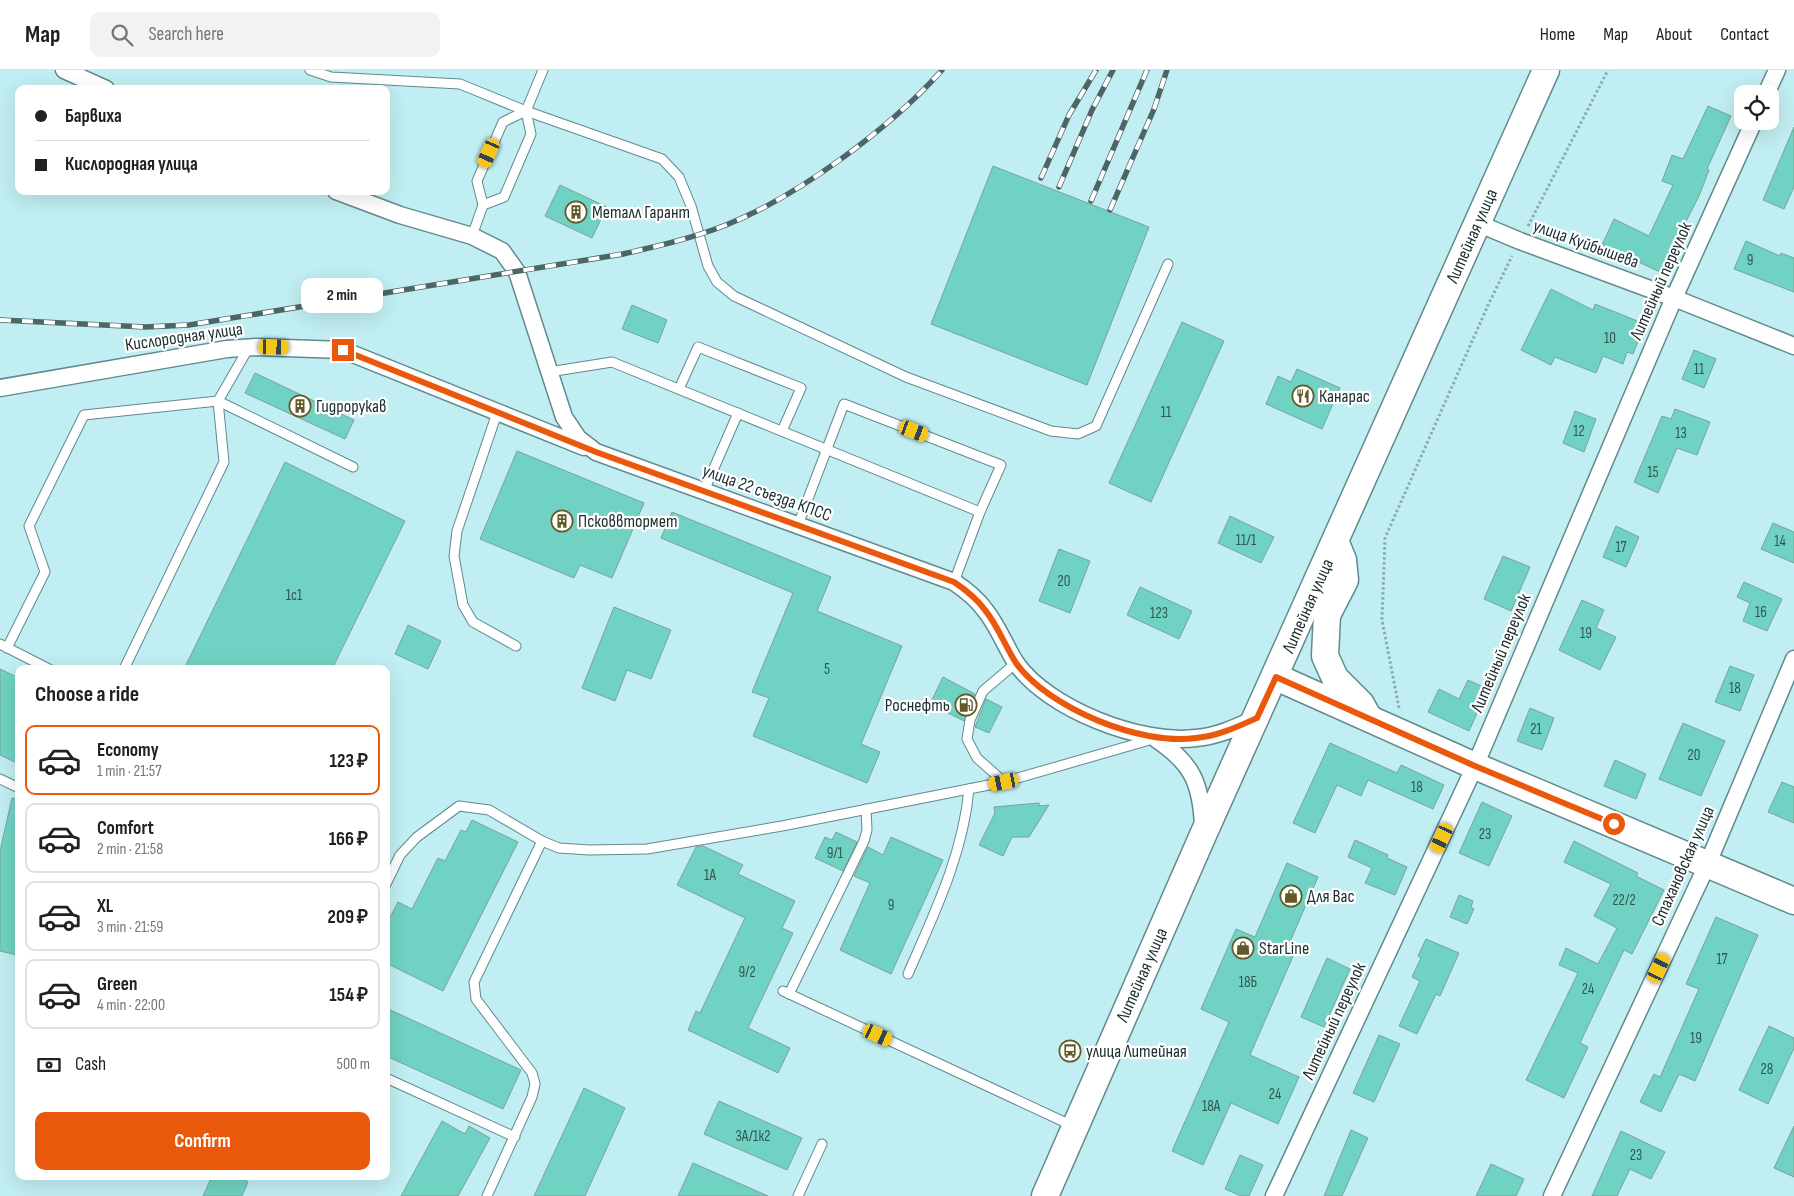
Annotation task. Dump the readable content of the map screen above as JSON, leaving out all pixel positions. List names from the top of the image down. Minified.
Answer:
{"streets":{"main road":["Литейная улица"],"street":["улица Куйбышева","Литейный переулок","Кислородная улица","улица 22 съезда КПСС","Стахановская улица"]},"crossings":[["Литейная улица","улица Куйбышева"],["Литейная улица","улица 22 съезда КПСС"],["улица Куйбышева","Литейный переулок"],["Кислородная улица","улица 22 съезда КПСС"]],"places":{"building":["Металл Гарант","Гидрорукав","Псковвтормет"],"restaurant":["Канарас"],"fuel station":["Роснефть"],"shop":["Для Вас","StarLine"],"bus stop":["улица Литейная"]},"house_numbers":["9","10","11","11","12","13","15","11/1","14","17","20","1с1","16","123","19","5","18","21","20","18","23","9/1","1А","22/2","9","17","9/2","18Б","24","19","28","24","18А","3А/1к2","23"],"page":{"header":"Map","search":"Search here","nav":["Home","Map","About","Contact"],"banner":["Барвиха","Кислородная улица"],"bubble":"2 min","heading":"Choose a ride","list":[{"name":"Economy","note":"1 min · 21:57","value":"123 ₽"},{"name":"Comfort","note":"2 min · 21:58","value":"166 ₽"},{"name":"XL","note":"3 min · 21:59","value":"209 ₽"},{"name":"Green","note":"4 min · 22:00","value":"154 ₽"}],"pay":["Cash","500 m"],"buttons":"Confirm"}}
